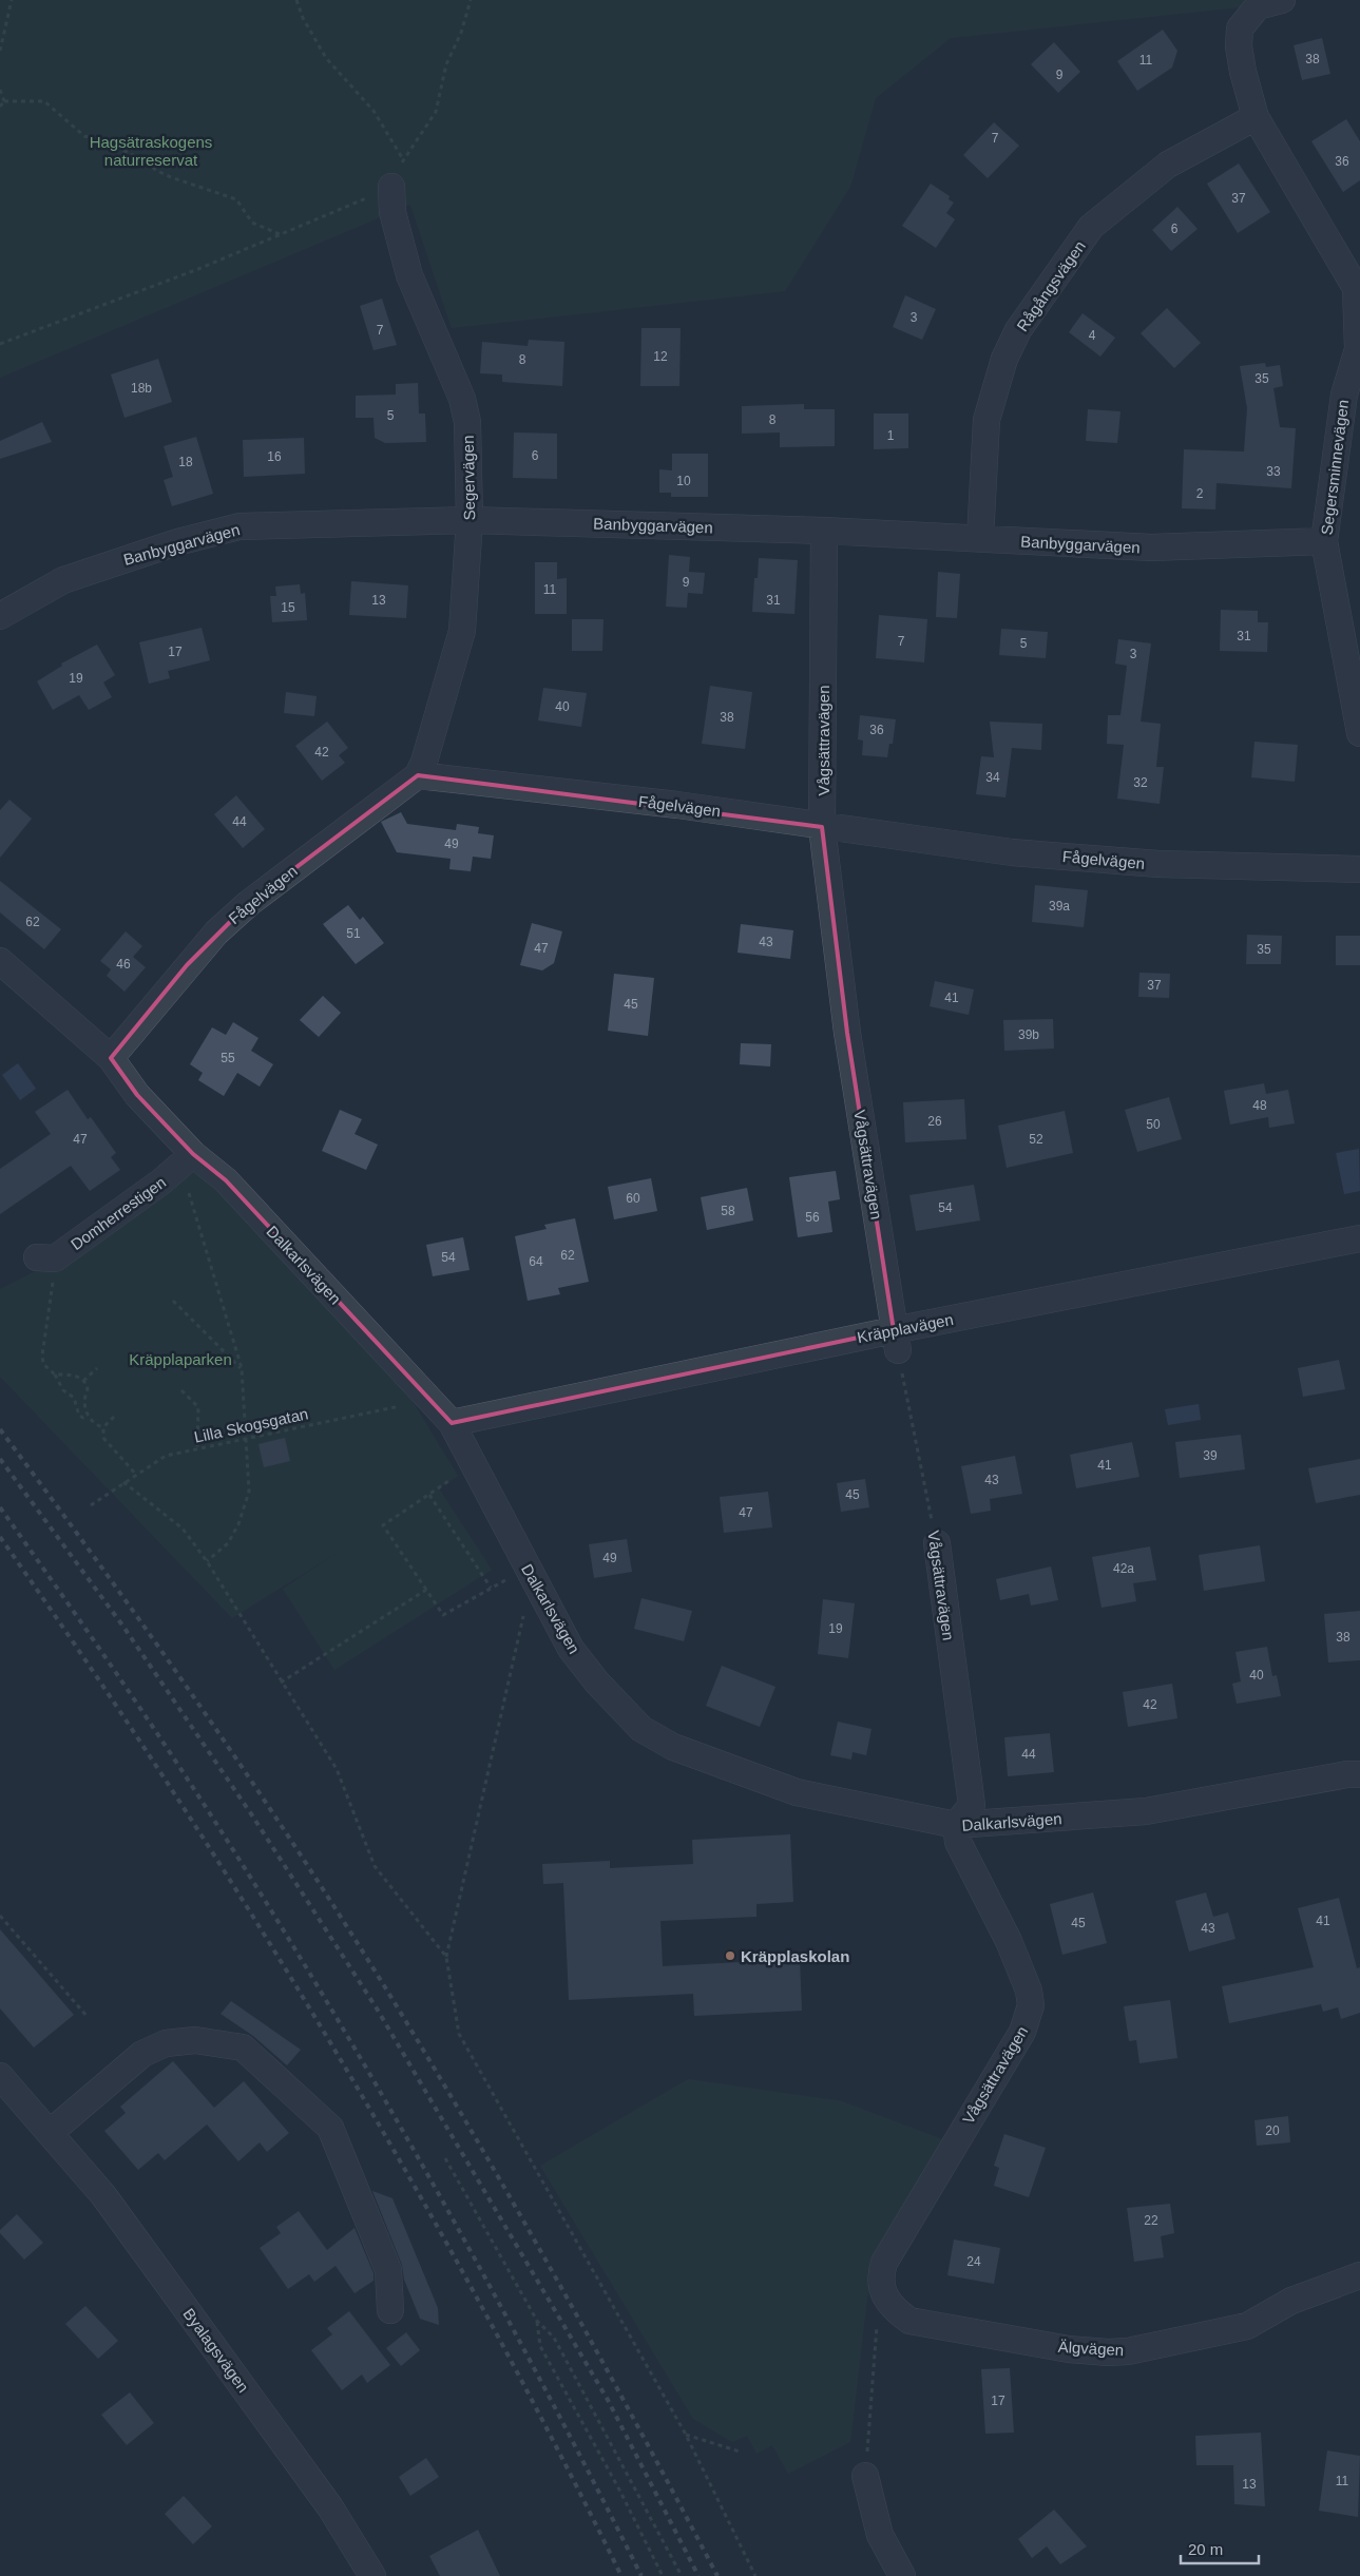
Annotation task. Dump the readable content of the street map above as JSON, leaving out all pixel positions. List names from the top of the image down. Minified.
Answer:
{"streets":{"street":["Rågångsvägen","Segersminnevägen","Segervägen","Banbyggarvägen","Vågsättravägen","Fågelvägen","Domherrestigen","Dalkarlsvägen","Kräpplavägen","Älgvägen","Byalagsvägen"],"path":["Lilla Skogsgatan"]},"crossings":[["Rågångsvägen","Segersminnevägen"],["Rågångsvägen","Banbyggarvägen"],["Segersminnevägen","Banbyggarvägen"],["Segervägen","Banbyggarvägen"],["Segervägen","Fågelvägen"],["Banbyggarvägen","Vågsättravägen"],["Vågsättravägen","Fågelvägen"],["Vågsättravägen","Dalkarlsvägen"],["Vågsättravägen","Kräpplavägen"],["Vågsättravägen","Älgvägen"],["Fågelvägen","Dalkarlsvägen"],["Domherrestigen","Dalkarlsvägen"],["Dalkarlsvägen","Kräpplavägen"],["Dalkarlsvägen","Lilla Skogsgatan"]],"parks":["Hagsätraskogens naturreservat","Kräpplaparken"],"places":["Kräpplaskolan"],"house_numbers":["38","11","9","7","36","37","6","3","7","4","12","8","35","18b","5","8","1","6","16","18","33","10","2","9","11","13","31","15","31","7","5","17","3","19","40","38","36","42","34","32","44","49","39a","62","51","43","47","35","46","37","41","45","39b","55","48","26","50","47","52","60","54","58","56","62","54","64","39","41","43","45","47","49","42a","19","38","40","42","44","41","45","43","20","22","24","17","11","13"],"scale_bar":"20 m"}
